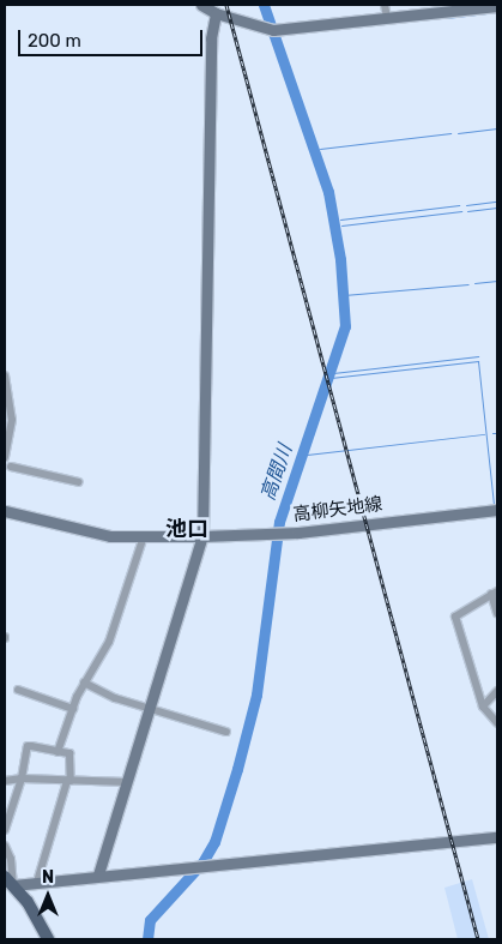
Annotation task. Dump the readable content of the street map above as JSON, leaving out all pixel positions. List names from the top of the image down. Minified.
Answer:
{"streets":{"street":["高柳矢地線"]},"districts":["池口"],"water":["高間川"],"scale_bar":"200 m","north":"top"}
